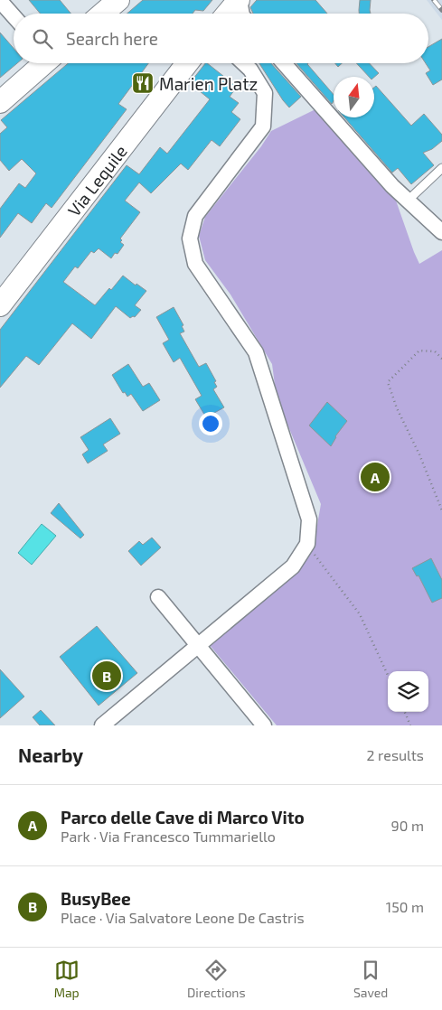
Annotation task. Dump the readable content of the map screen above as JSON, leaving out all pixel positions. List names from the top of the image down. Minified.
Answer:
{"streets":{"main road":["Via Lequile"]},"places":{"restaurant":["Marien Platz"]},"north":"top","page":{"search":"Search here","pins":["A","B"],"heading":["Nearby","2 results"],"list":[{"mark":"A","name":"Parco delle Cave di Marco Vito","note":"Park · Via Francesco Tummariello","value":"90 m"},{"mark":"B","name":"BusyBee","note":"Place · Via Salvatore Leone De Castris","value":"150 m"}],"nav":["Map","Directions","Saved"]}}
